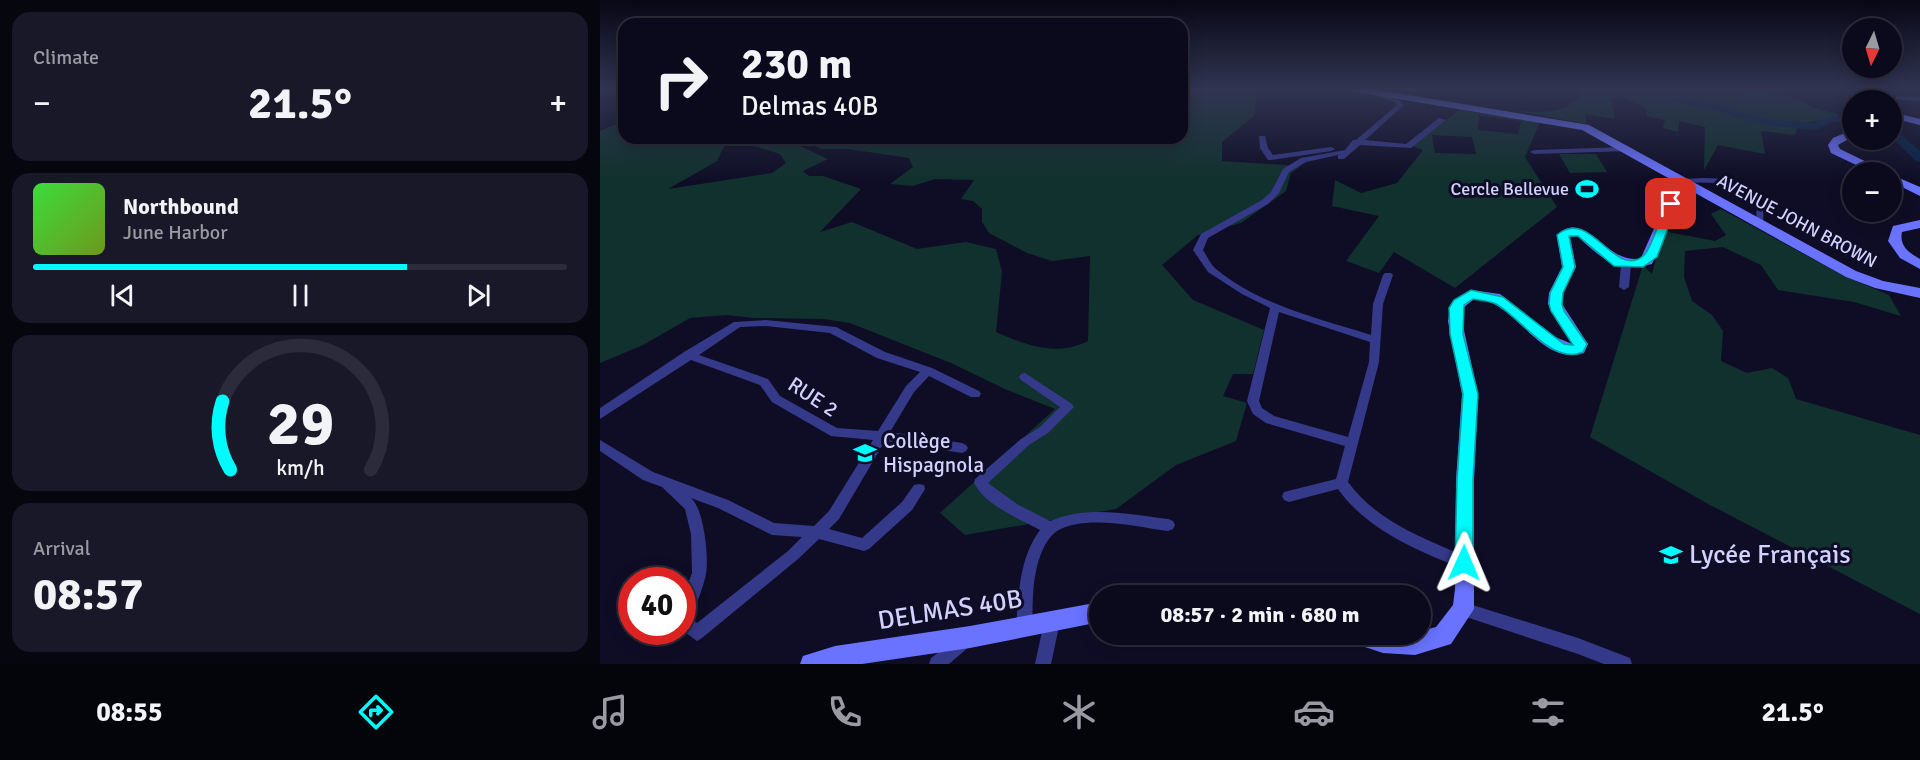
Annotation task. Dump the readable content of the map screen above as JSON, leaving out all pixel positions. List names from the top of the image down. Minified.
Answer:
{"streets":{"street":["AVENUE JOHN BROWN","RUE 2","DELMAS 40B"]},"places":{"sports":["Cercle Bellevue"],"school or university":["Collège Hispagnola","Lycée Français"]},"north":"bottom","page":{"tile":["Climate",["Arrival","08:57"]],"map_buttons":["+","−"],"turn":["230 m","Delmas 40B"],"heat":["−","21.5°","+"],"song":["Northbound","June Harbor"],"limit":"40","trip":"08:57 · 2 min · 680 m","tabs":["08:55","21.5°"],"gauge":["29","km/h"]}}
